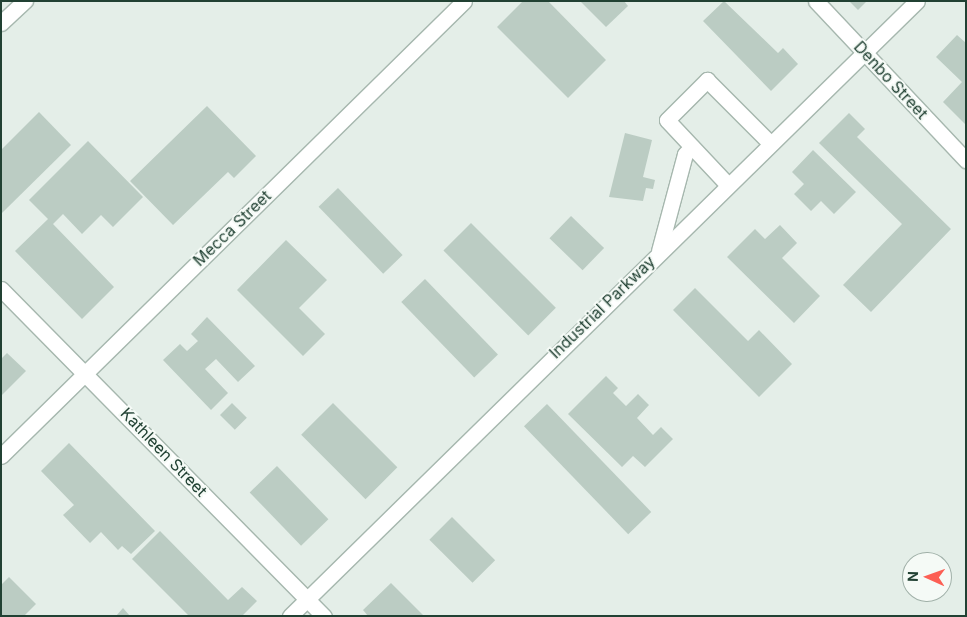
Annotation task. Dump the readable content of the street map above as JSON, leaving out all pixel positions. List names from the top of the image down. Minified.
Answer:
{"streets":{"street":["Denbo Street","Mecca Street","Industrial Parkway","Kathleen Street"]},"crossings":[["Denbo Street","Industrial Parkway"],["Mecca Street","Kathleen Street"],["Industrial Parkway","Kathleen Street"]],"north":"left"}
